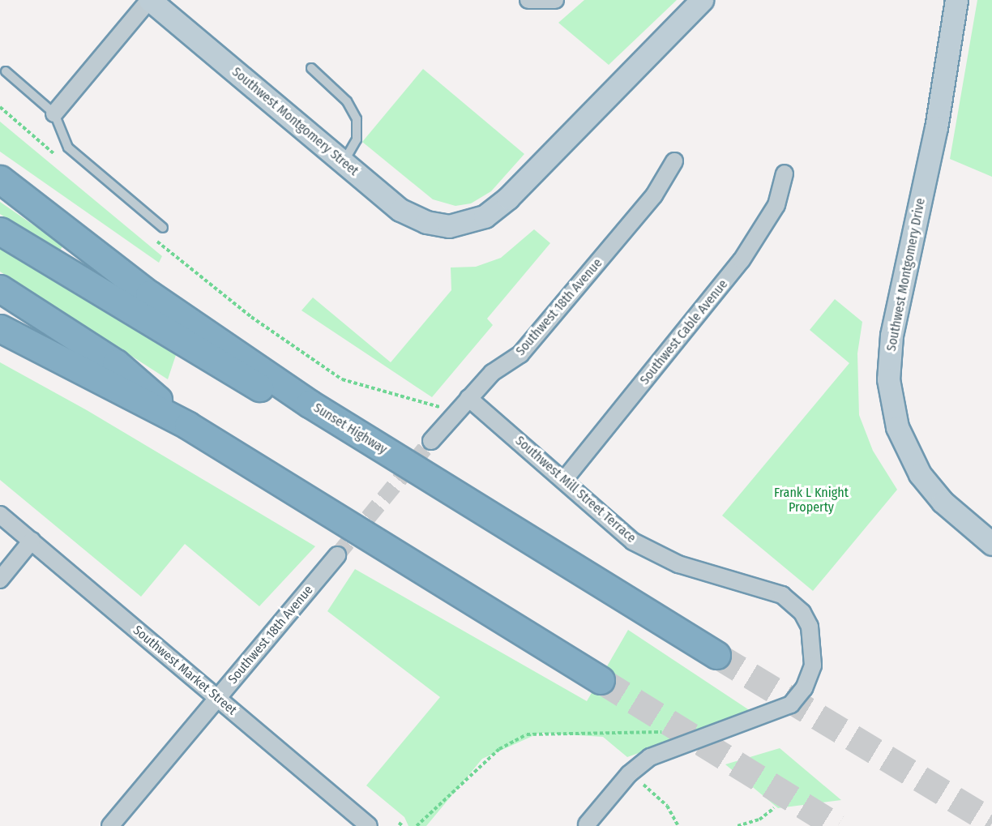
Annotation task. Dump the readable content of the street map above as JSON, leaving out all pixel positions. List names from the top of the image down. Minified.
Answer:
{"streets":{"highway":["Sunset Highway"],"street":["Southwest Montgomery Street","Southwest Montgomery Drive","Southwest 18th Avenue","Southwest Cable Avenue","Southwest Mill Street Terrace","Southwest Market Street"]},"crossings":[["Southwest 18th Avenue","Southwest Mill Street Terrace"],["Southwest 18th Avenue","Southwest Market Street"],["Southwest Cable Avenue","Southwest Mill Street Terrace"]],"parks":["Frank L Knight Property"]}
